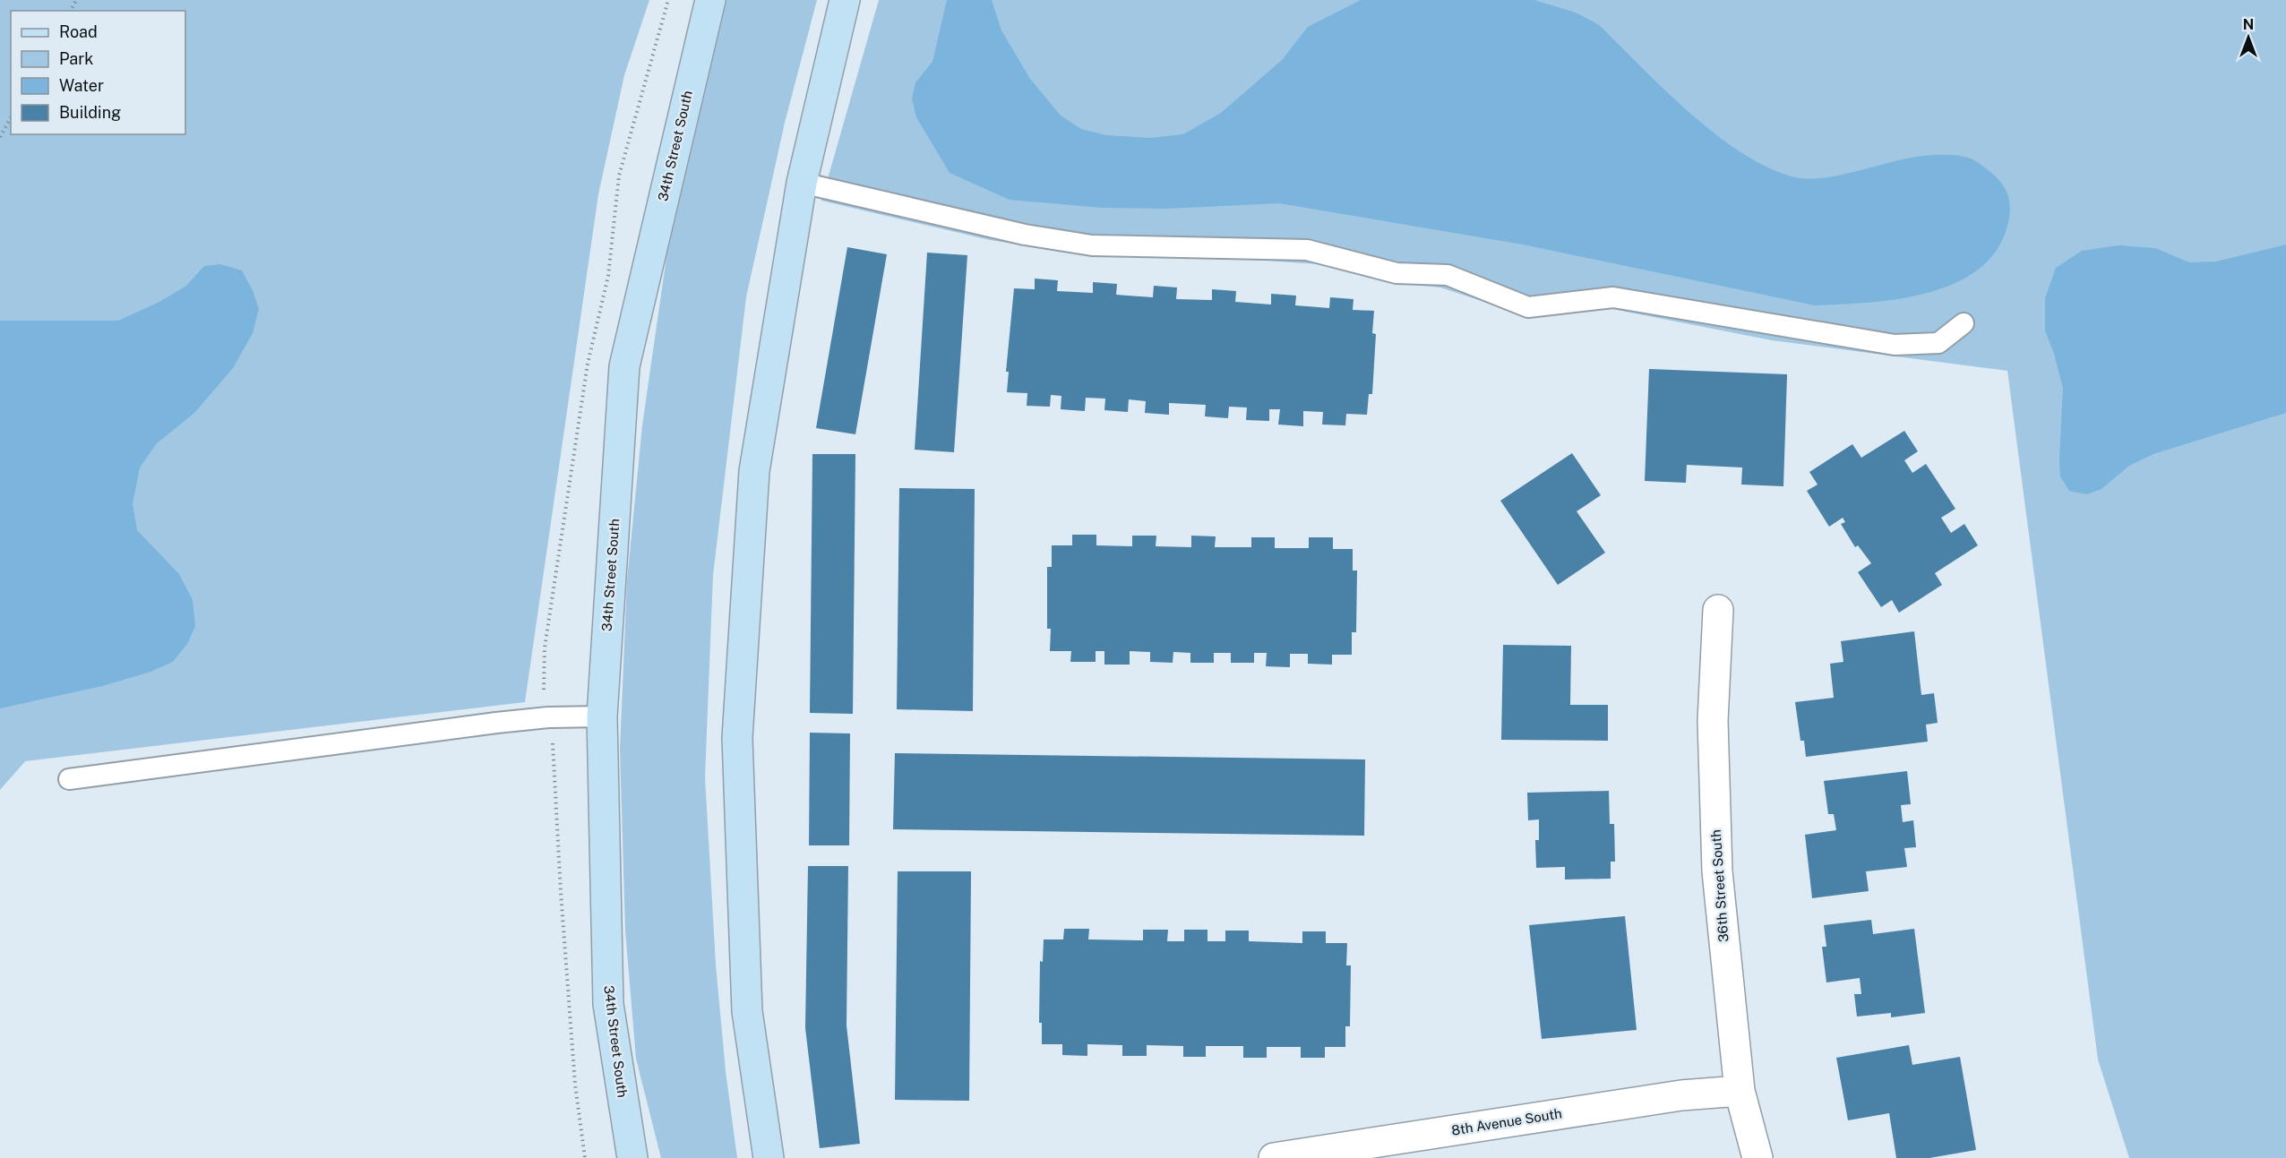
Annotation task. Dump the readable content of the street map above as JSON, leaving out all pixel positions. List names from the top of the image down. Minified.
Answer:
{"streets":{"main road":["34th Street South"],"street":["36th Street South","8th Avenue South"]},"crossings":[["36th Street South","8th Avenue South"]],"legend":["Road","Park","Water","Building"],"north":"top"}
